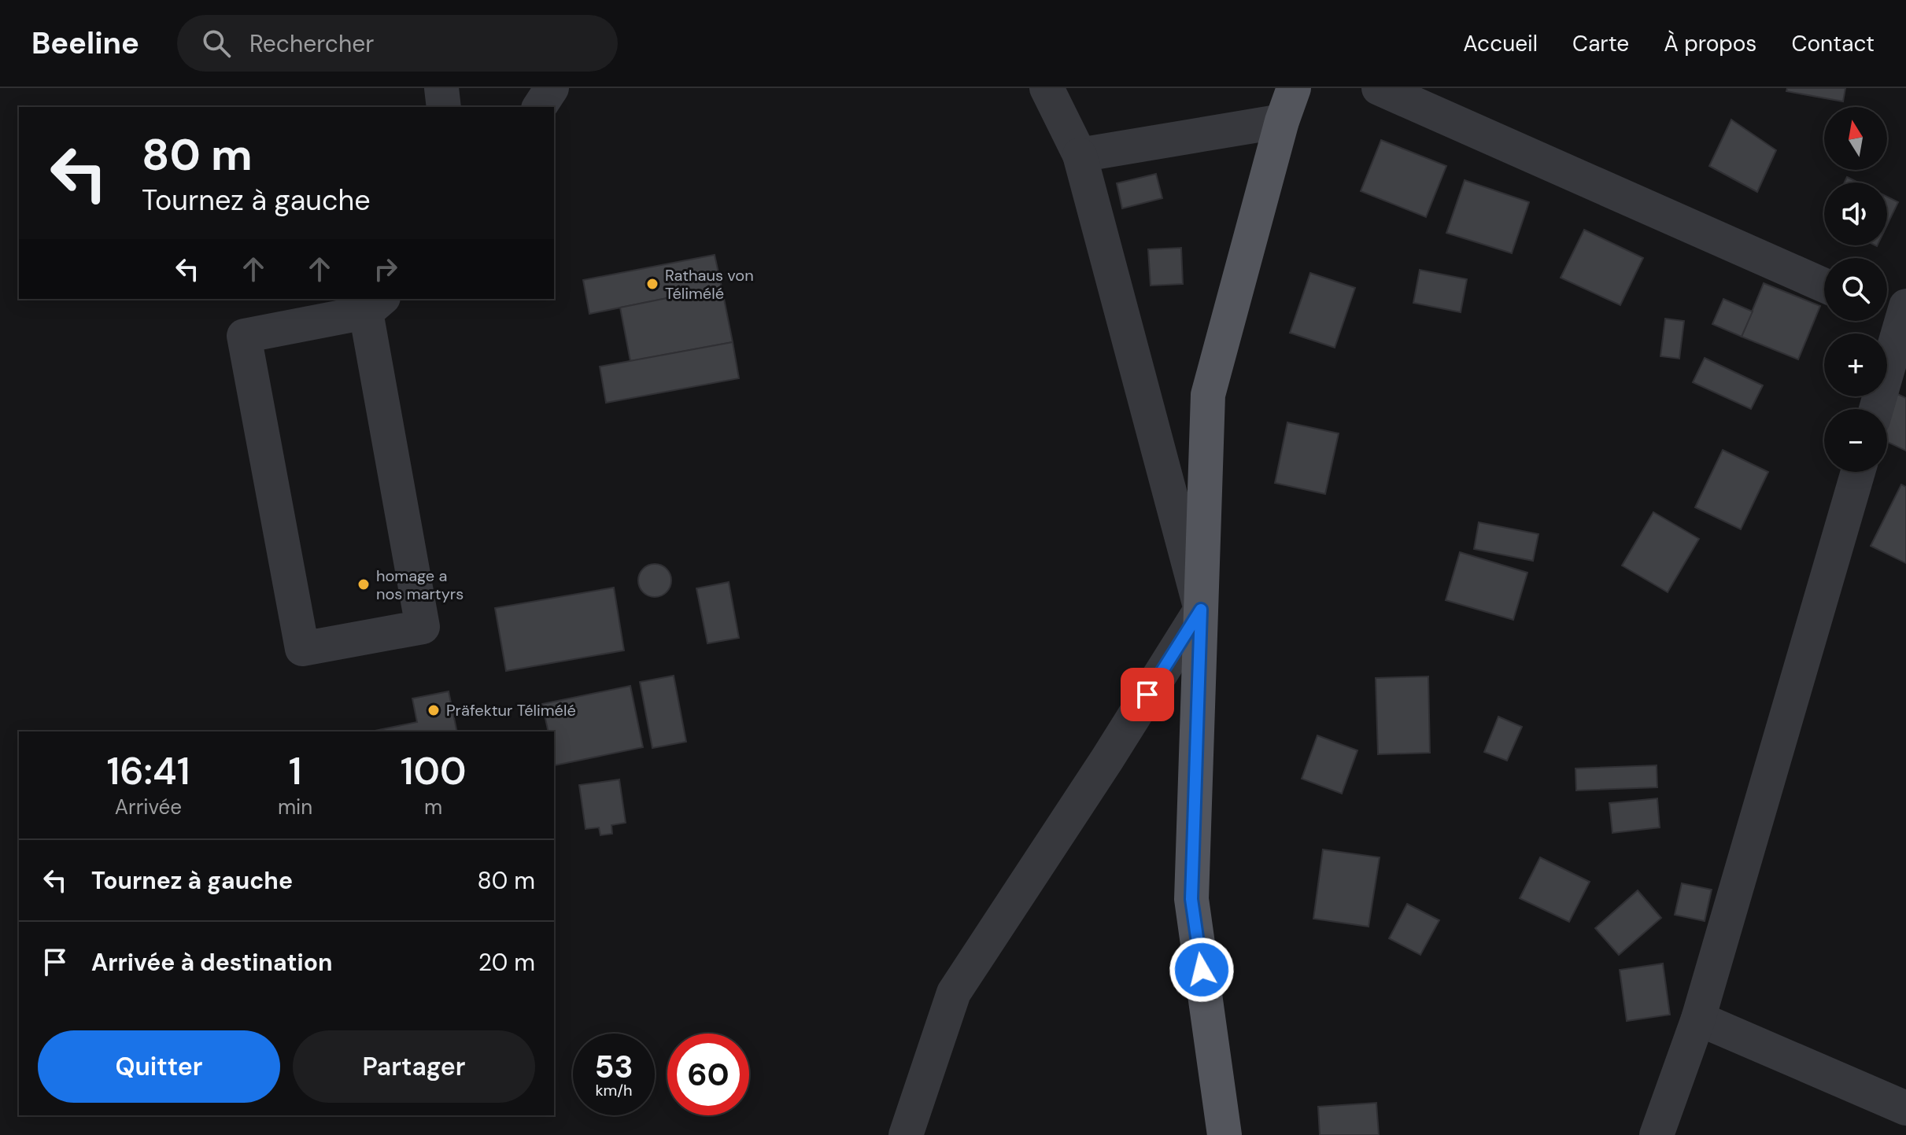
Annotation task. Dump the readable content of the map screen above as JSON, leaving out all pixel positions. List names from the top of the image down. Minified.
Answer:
{"places":["Rathaus von Télimélé","homage a nos martyrs","Präfektur Télimélé"],"north":"top","page":{"header":"Beeline","search":"Rechercher","nav":["Accueil","Carte","À propos","Contact"],"map_buttons":["+","−"],"turn":["80 m","Tournez à gauche"],"eta":["16:41","Arrivée","1","min","100","m"],"list":[{"name":"Tournez à gauche","value":"80 m"},{"name":"Arrivée à destination","value":"20 m"}],"buttons":["Quitter","Partager"],"speed":"53 km/h","limit":"60"}}
